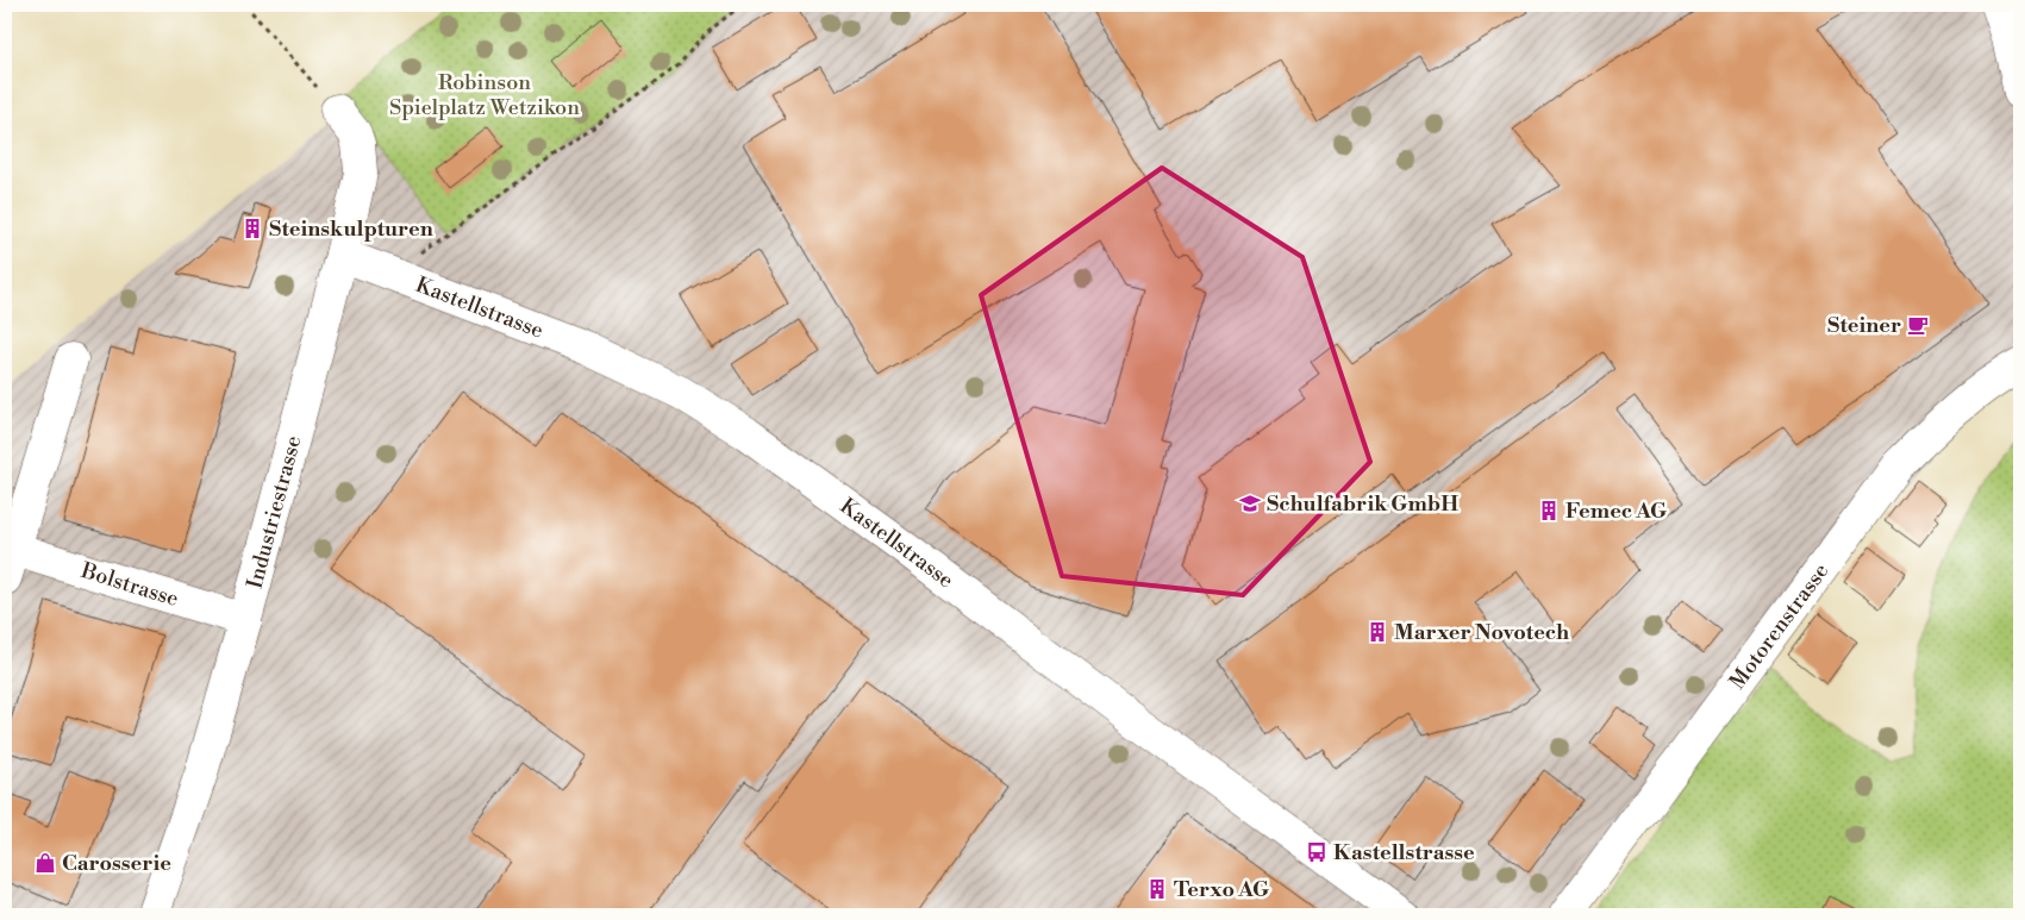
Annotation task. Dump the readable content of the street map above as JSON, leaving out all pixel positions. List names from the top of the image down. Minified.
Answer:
{"streets":{"street":["Kastellstrasse","Industriestrasse","Bolstrasse","Motorenstrasse"]},"crossings":[["Kastellstrasse","Industriestrasse"],["Industriestrasse","Bolstrasse"]],"parks":["Robinson Spielplatz Wetzikon"],"places":{"building":["Steinskulpturen","Femec AG","Marxer Novotech","Terxo AG"],"cafe":["Steiner"],"school or university":["Schulfabrik GmbH"],"bus stop":["Kastellstrasse"],"shop":["Carosserie"]}}
